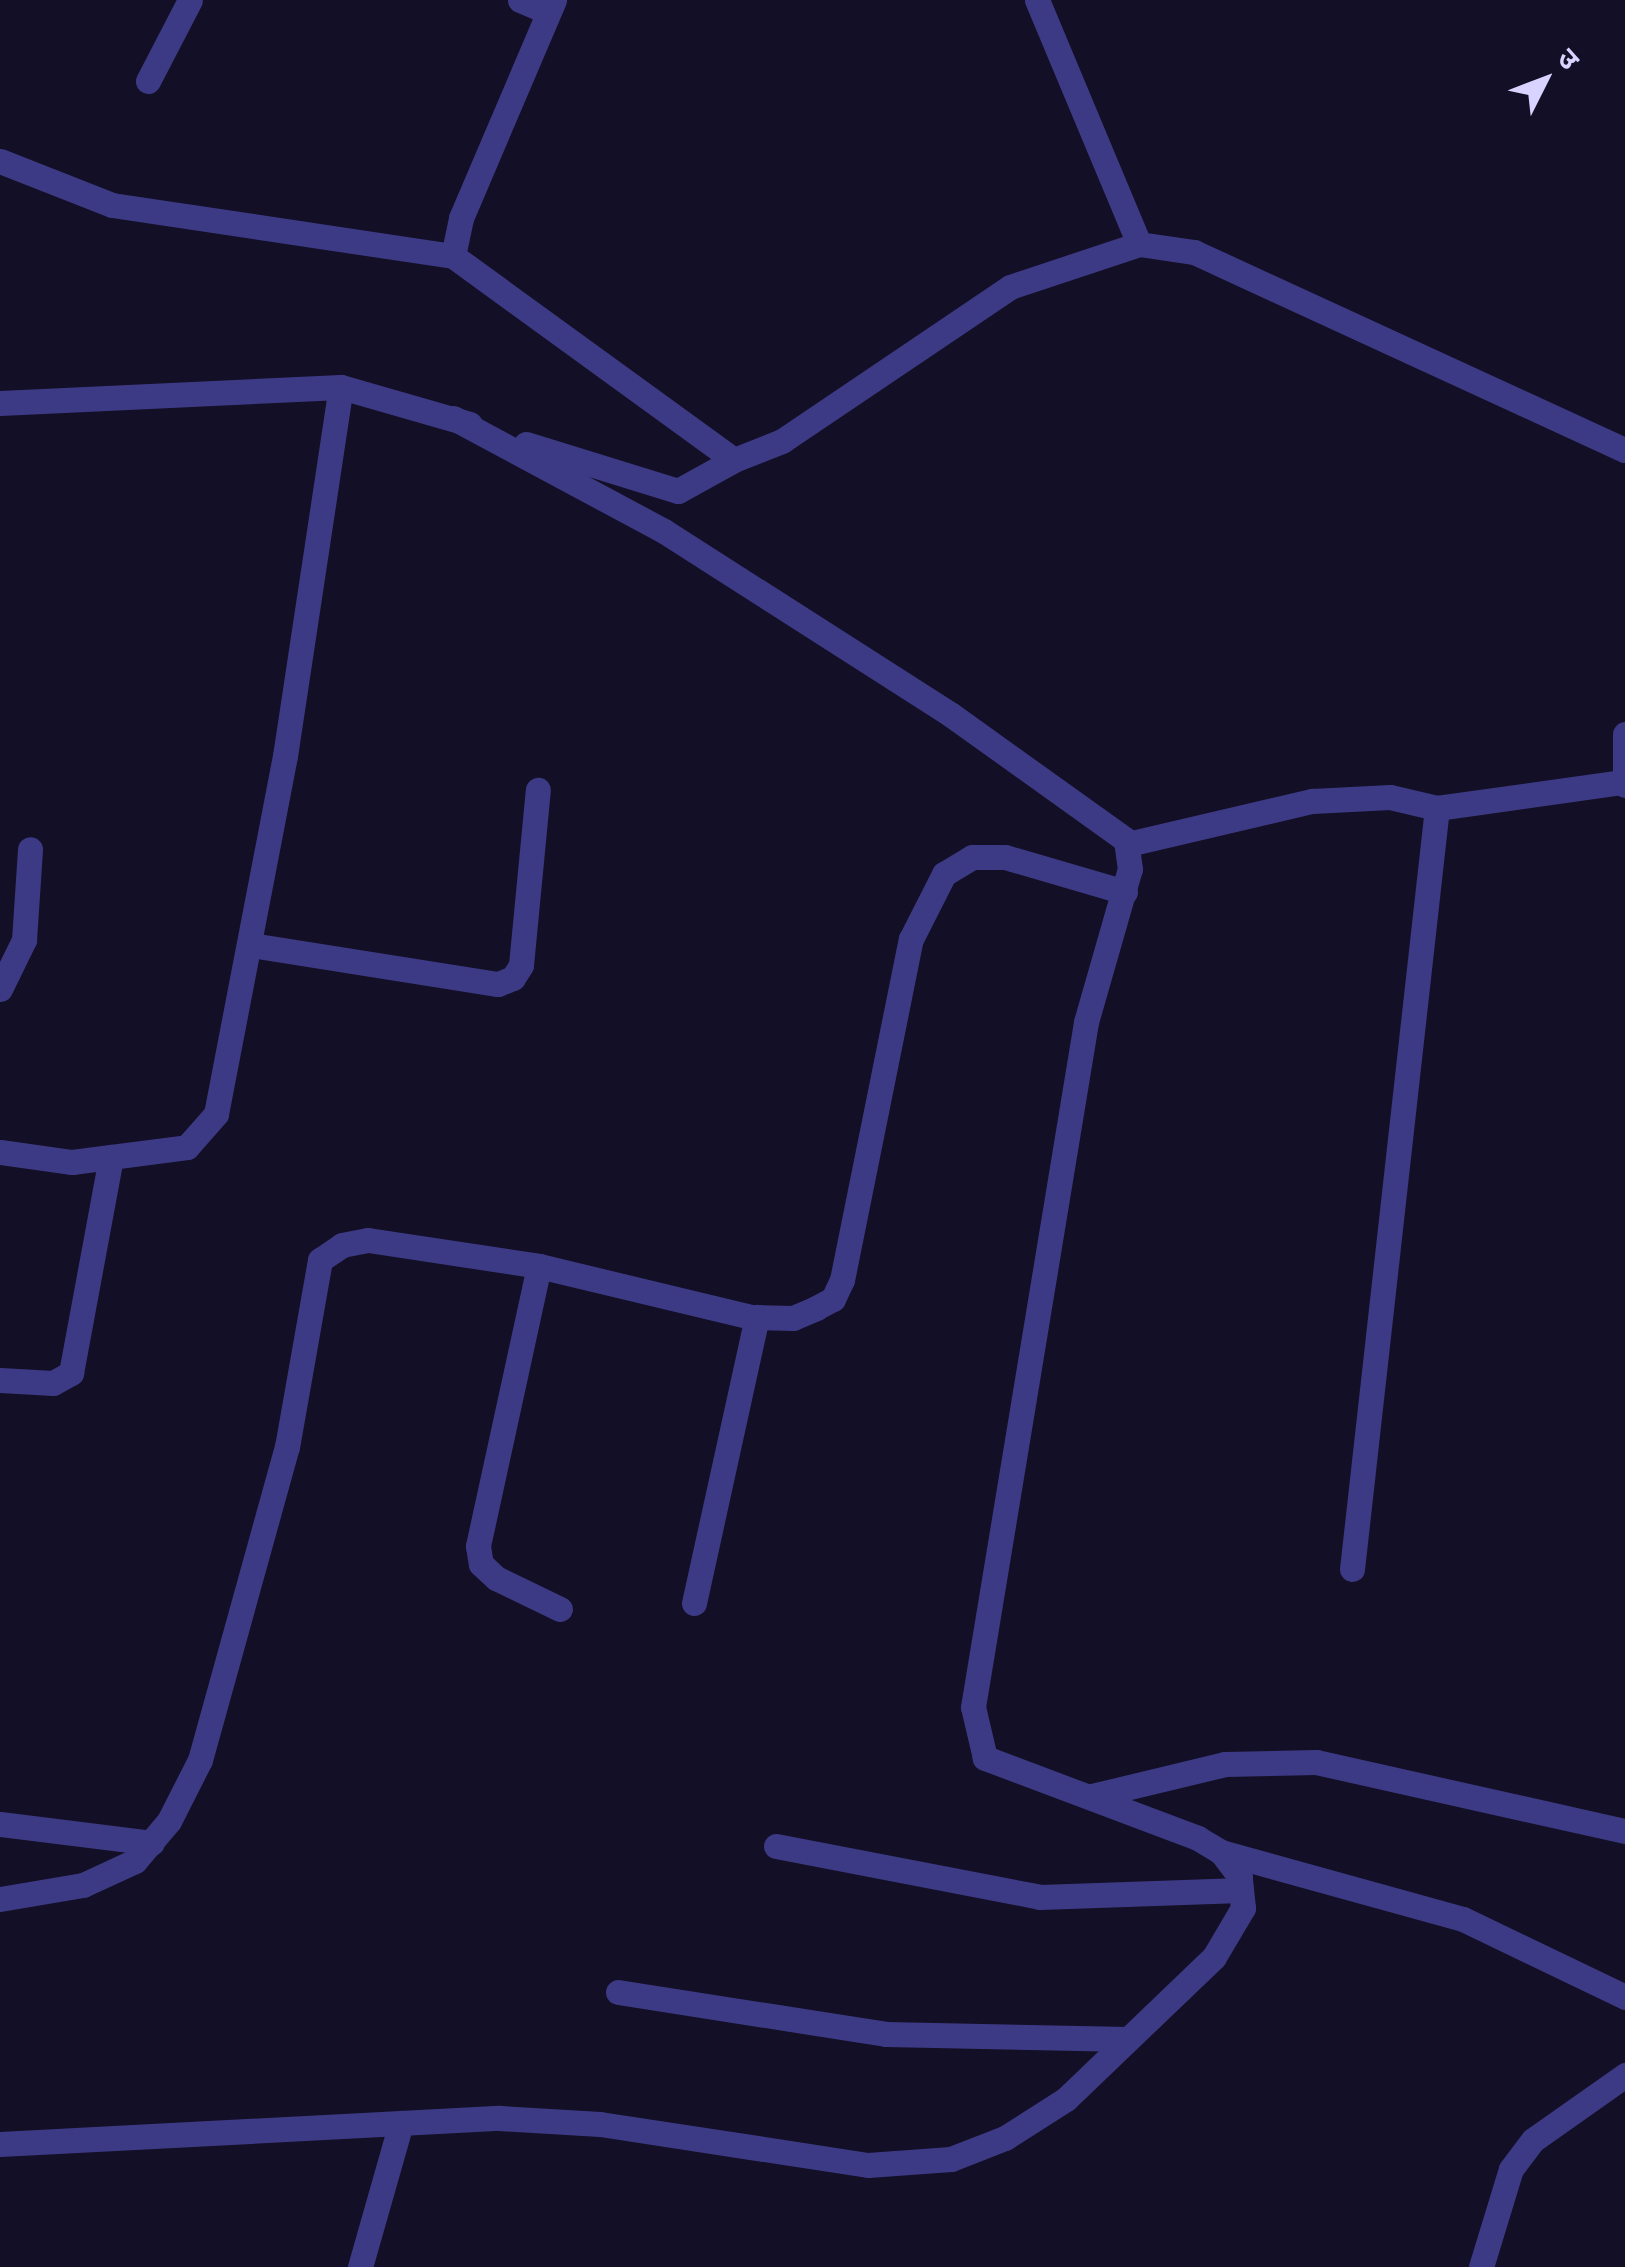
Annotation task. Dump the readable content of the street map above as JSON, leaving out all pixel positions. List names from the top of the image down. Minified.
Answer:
{"north":"top right"}
